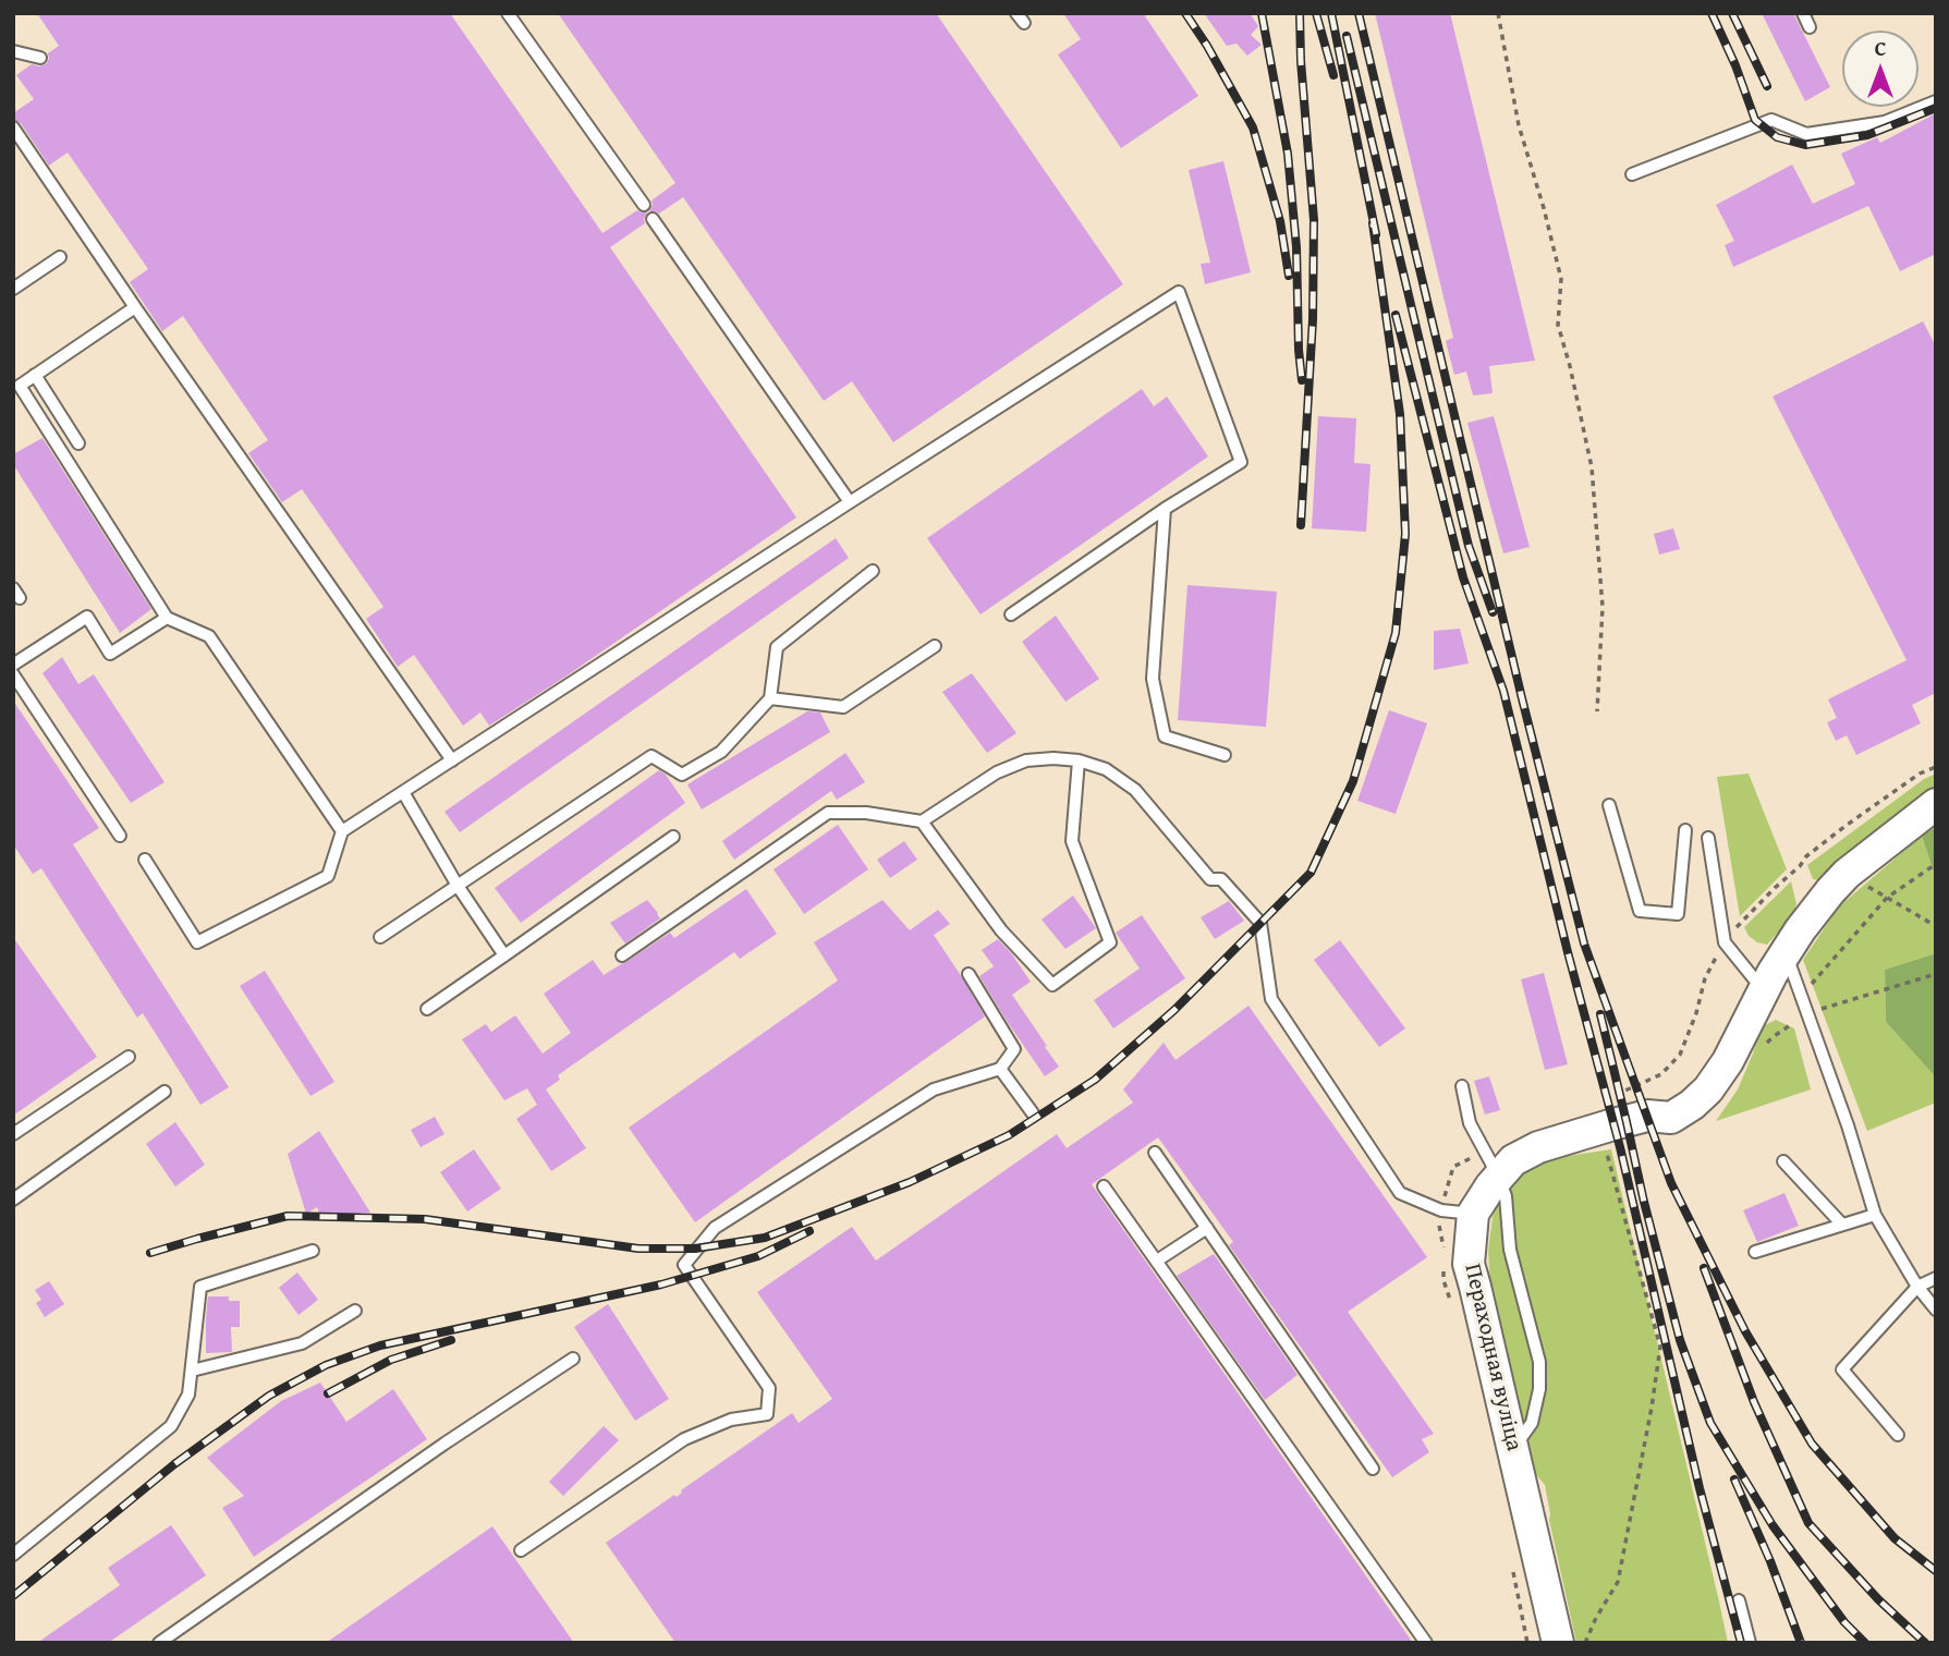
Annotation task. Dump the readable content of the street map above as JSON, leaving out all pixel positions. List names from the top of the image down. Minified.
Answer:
{"streets":{"street":["Пераходная вуліца"]},"north":"top"}
